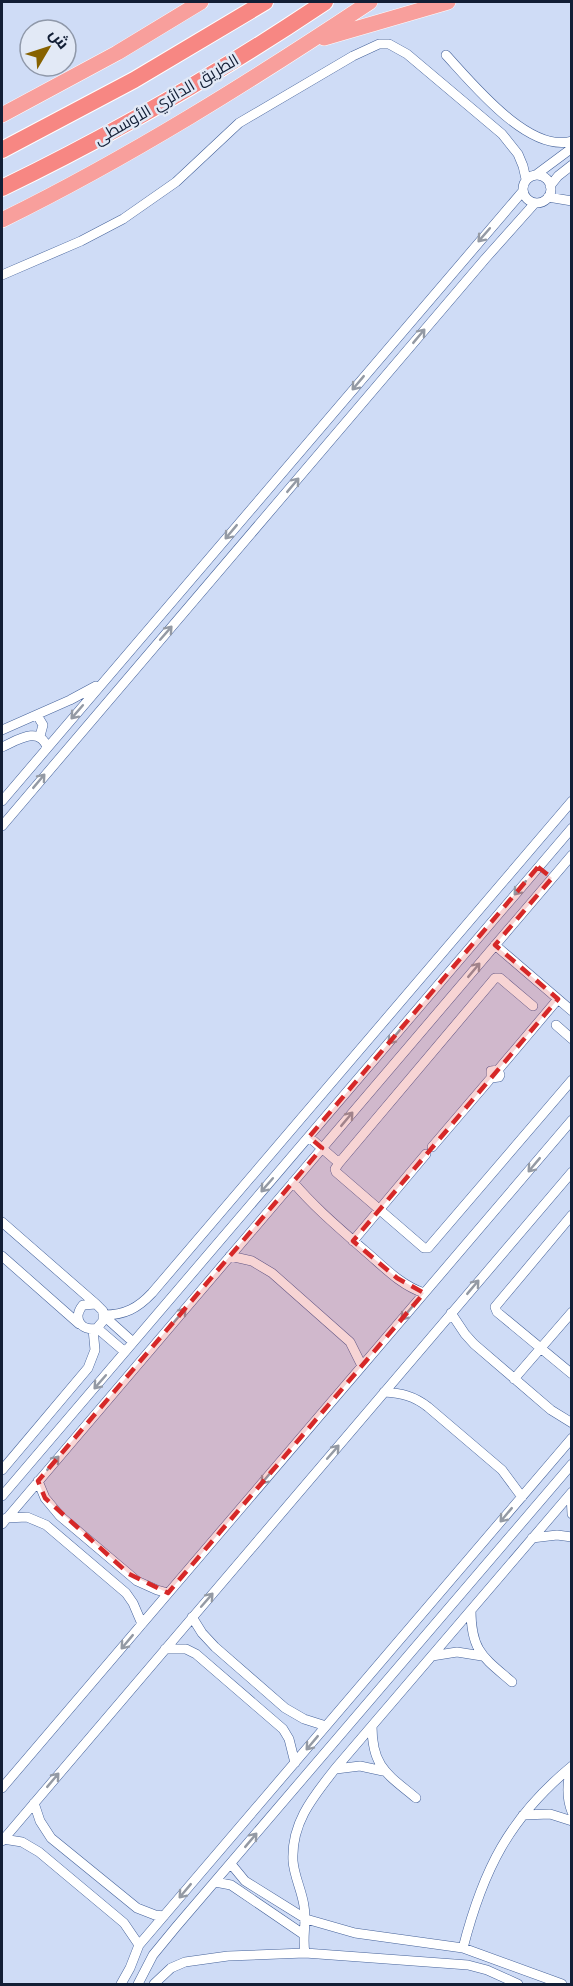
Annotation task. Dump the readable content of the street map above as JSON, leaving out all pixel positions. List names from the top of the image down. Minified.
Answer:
{"streets":{"highway":["الطريق الدائري الأوسطى"]},"north":"top right"}
